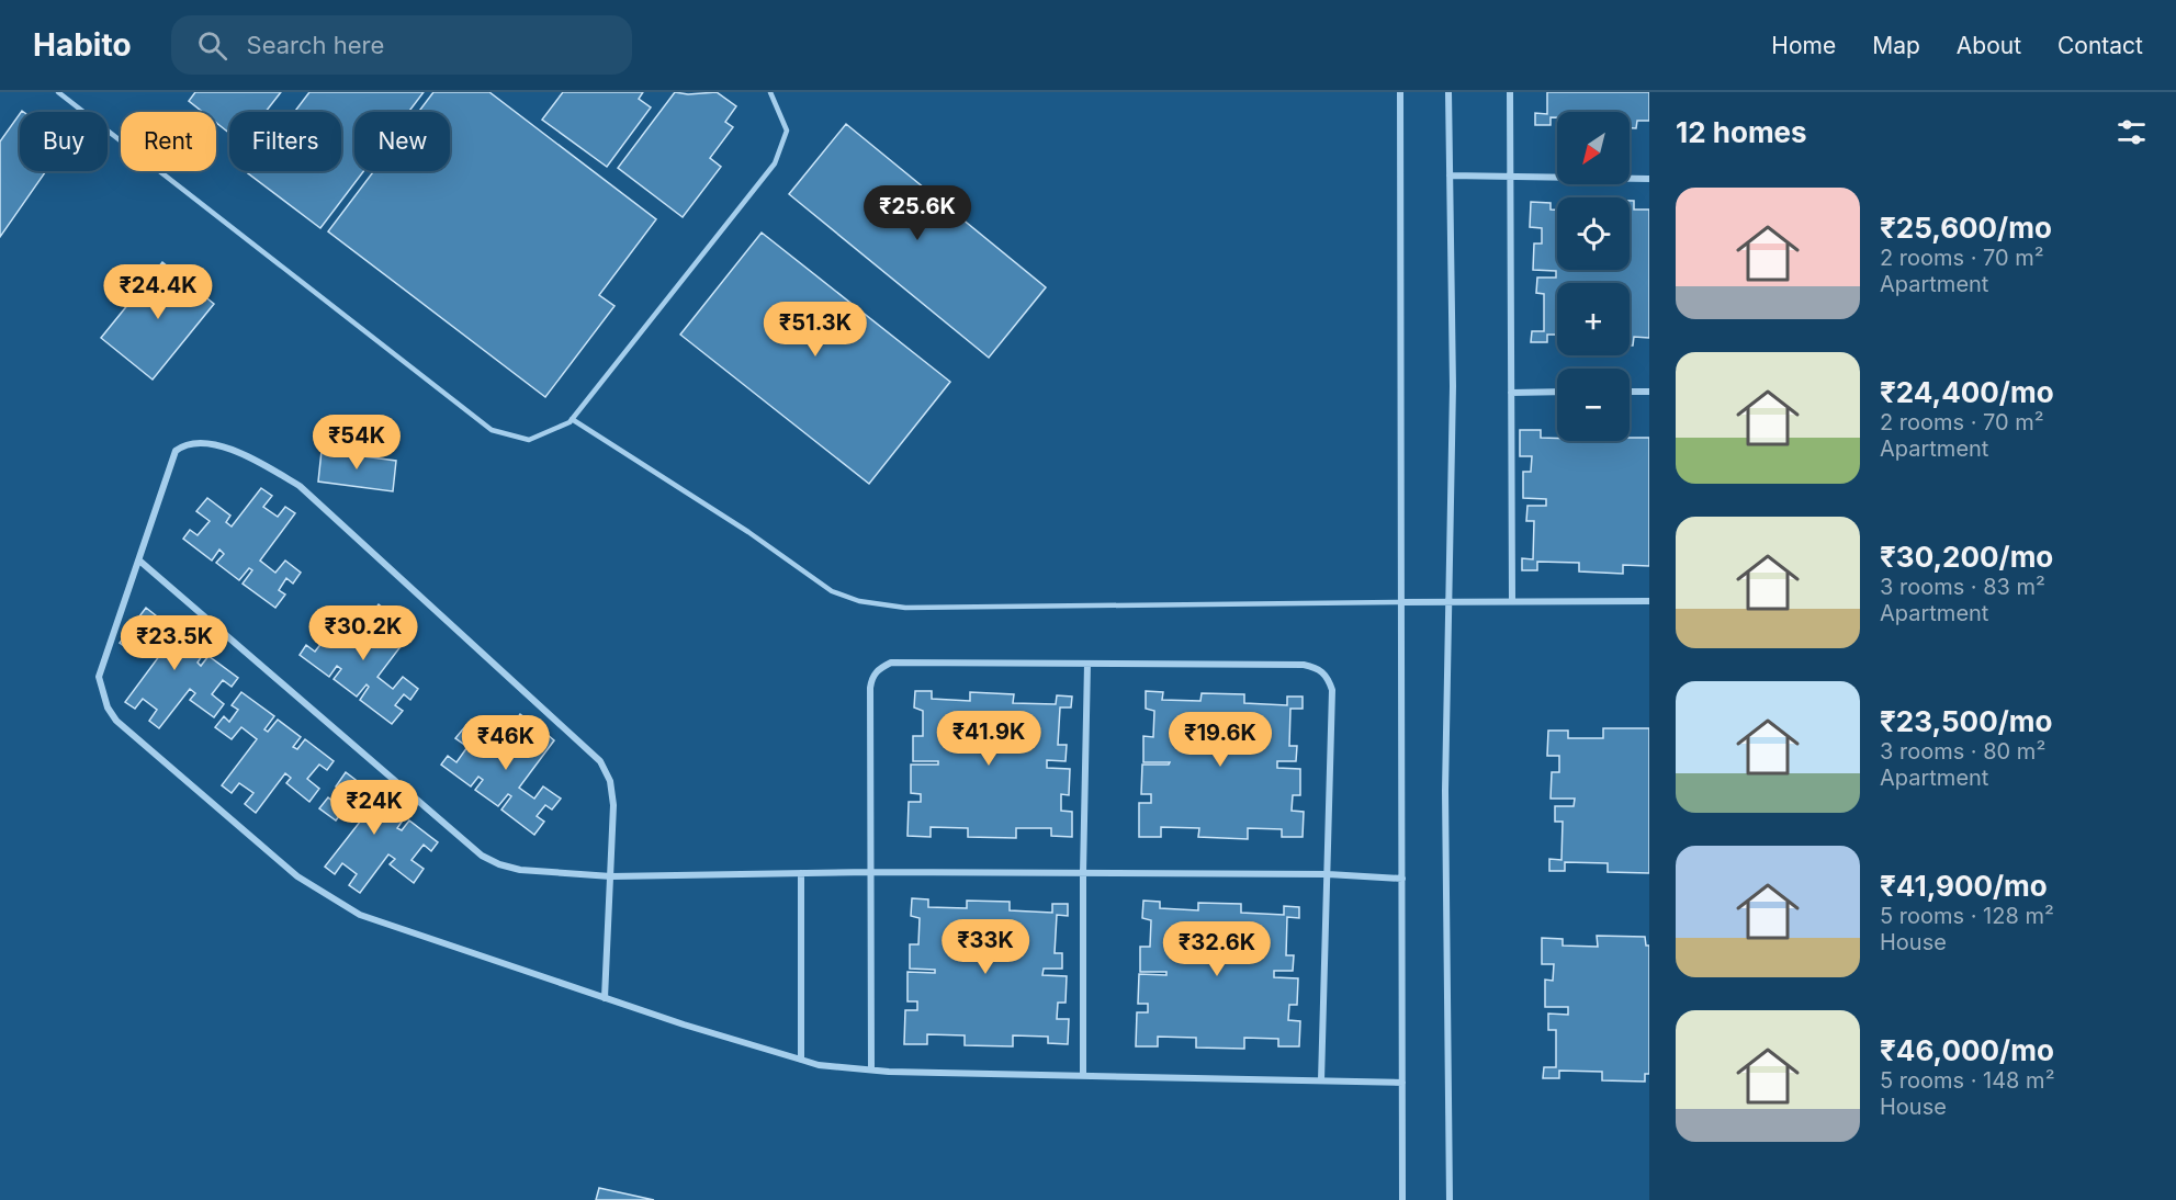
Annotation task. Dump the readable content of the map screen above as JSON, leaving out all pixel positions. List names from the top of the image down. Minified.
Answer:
{"north":"bottom left","page":{"header":"Habito","search":"Search here","nav":["Home","Map","About","Contact"],"heading":"12 homes","map_buttons":["+","−"],"chip":["Buy","Rent","Filters","New"],"list":[{"name":"₹25,600/mo","note":"2 rooms · 70 m² · Apartment"},{"name":"₹24,400/mo","note":"2 rooms · 70 m² · Apartment"},{"name":"₹30,200/mo","note":"3 rooms · 83 m² · Apartment"},{"name":"₹23,500/mo","note":"3 rooms · 80 m² · Apartment"},{"name":"₹41,900/mo","note":"5 rooms · 128 m² · House"},{"name":"₹46,000/mo","note":"5 rooms · 148 m² · House"}],"price":["₹25.6K","₹24.4K","₹51.3K","₹54K","₹30.2K","₹23.5K","₹41.9K","₹19.6K","₹46K","₹24K","₹33K","₹32.6K"]}}
